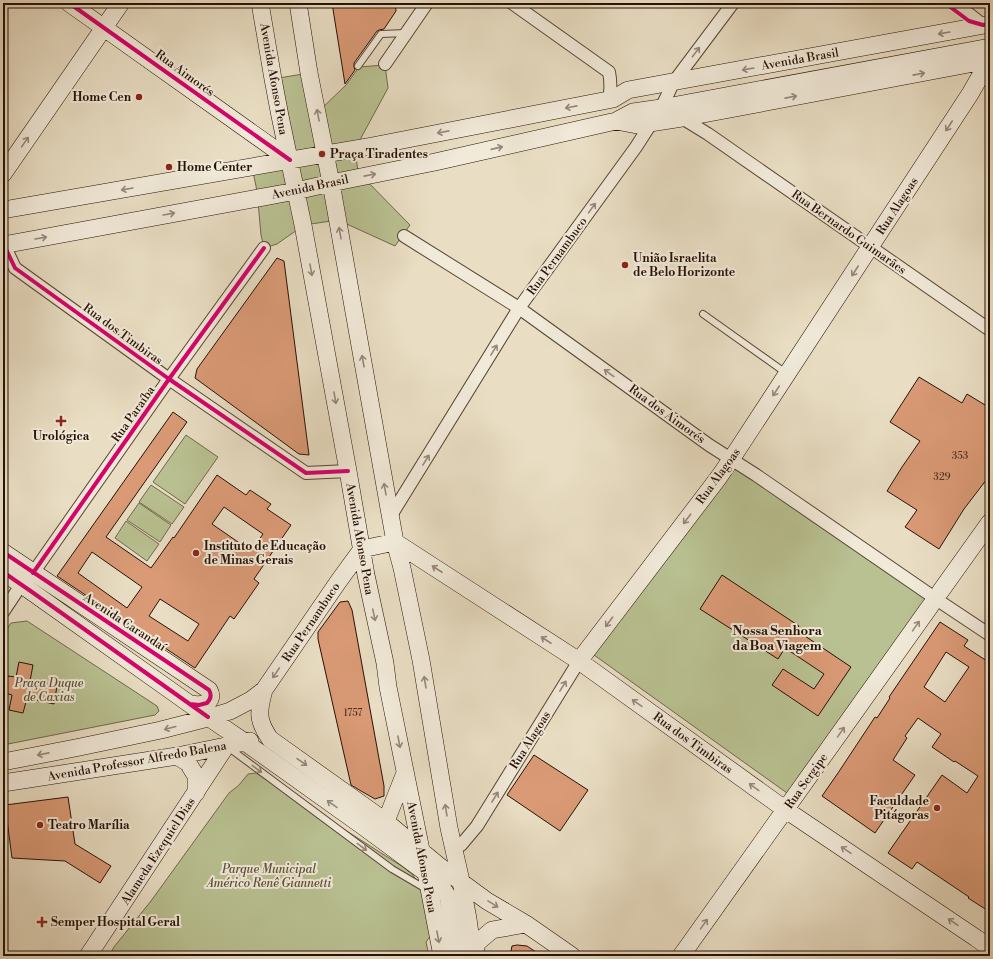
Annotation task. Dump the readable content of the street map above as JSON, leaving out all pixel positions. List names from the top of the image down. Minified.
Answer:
{"streets":{"street":["Avenida Brasil","Rua Aimorés","Avenida Afonso Pena","Rua Alagoas","Rua Bernardo Guimarães","Rua Pernambuco","Rua dos Timbiras","Rua Paraíba","Rua dos Aimorés","Avenida Carandaí","Avenida Professor Alfredo Balena","Rua Sergipe","Alameda Ezequiel Dias"]},"crossings":[["Avenida Brasil","Rua Aimorés"],["Avenida Brasil","Avenida Afonso Pena"],["Avenida Brasil","Rua Alagoas"],["Avenida Brasil","Rua Bernardo Guimarães"],["Avenida Brasil","Rua Pernambuco"],["Avenida Brasil","Rua dos Timbiras"],["Rua Aimorés","Avenida Afonso Pena"],["Avenida Afonso Pena","Rua Pernambuco"],["Avenida Afonso Pena","Rua dos Timbiras"],["Avenida Afonso Pena","Avenida Carandaí"],["Rua Alagoas","Rua Bernardo Guimarães"],["Rua Alagoas","Rua dos Timbiras"],["Rua Alagoas","Rua dos Aimorés"],["Rua Pernambuco","Rua dos Aimorés"],["Rua Pernambuco","Avenida Professor Alfredo Balena"],["Rua dos Timbiras","Rua Paraíba"],["Rua dos Timbiras","Rua Sergipe"],["Rua Paraíba","Avenida Carandaí"],["Rua dos Aimorés","Rua Sergipe"],["Avenida Carandaí","Avenida Professor Alfredo Balena"],["Avenida Professor Alfredo Balena","Alameda Ezequiel Dias"]],"one_way":["Rua dos Timbiras","Rua dos Aimorés","Rua Sergipe"],"districts":["Nossa Senhora da Boa Viagem"],"parks":["Praça Duque de Caxias","Parque Municipal Américo Renê Giannetti"],"places":{"other":["Home Cen","Praça Tiradentes","Home Center","União Israelita de Belo Horizonte","Instituto de Educação de Minas Gerais","Faculdade Pitágoras","Teatro Marília"],"health":["Urológica","Semper Hospital Geral"]},"house_numbers":["353","329","1757"]}
